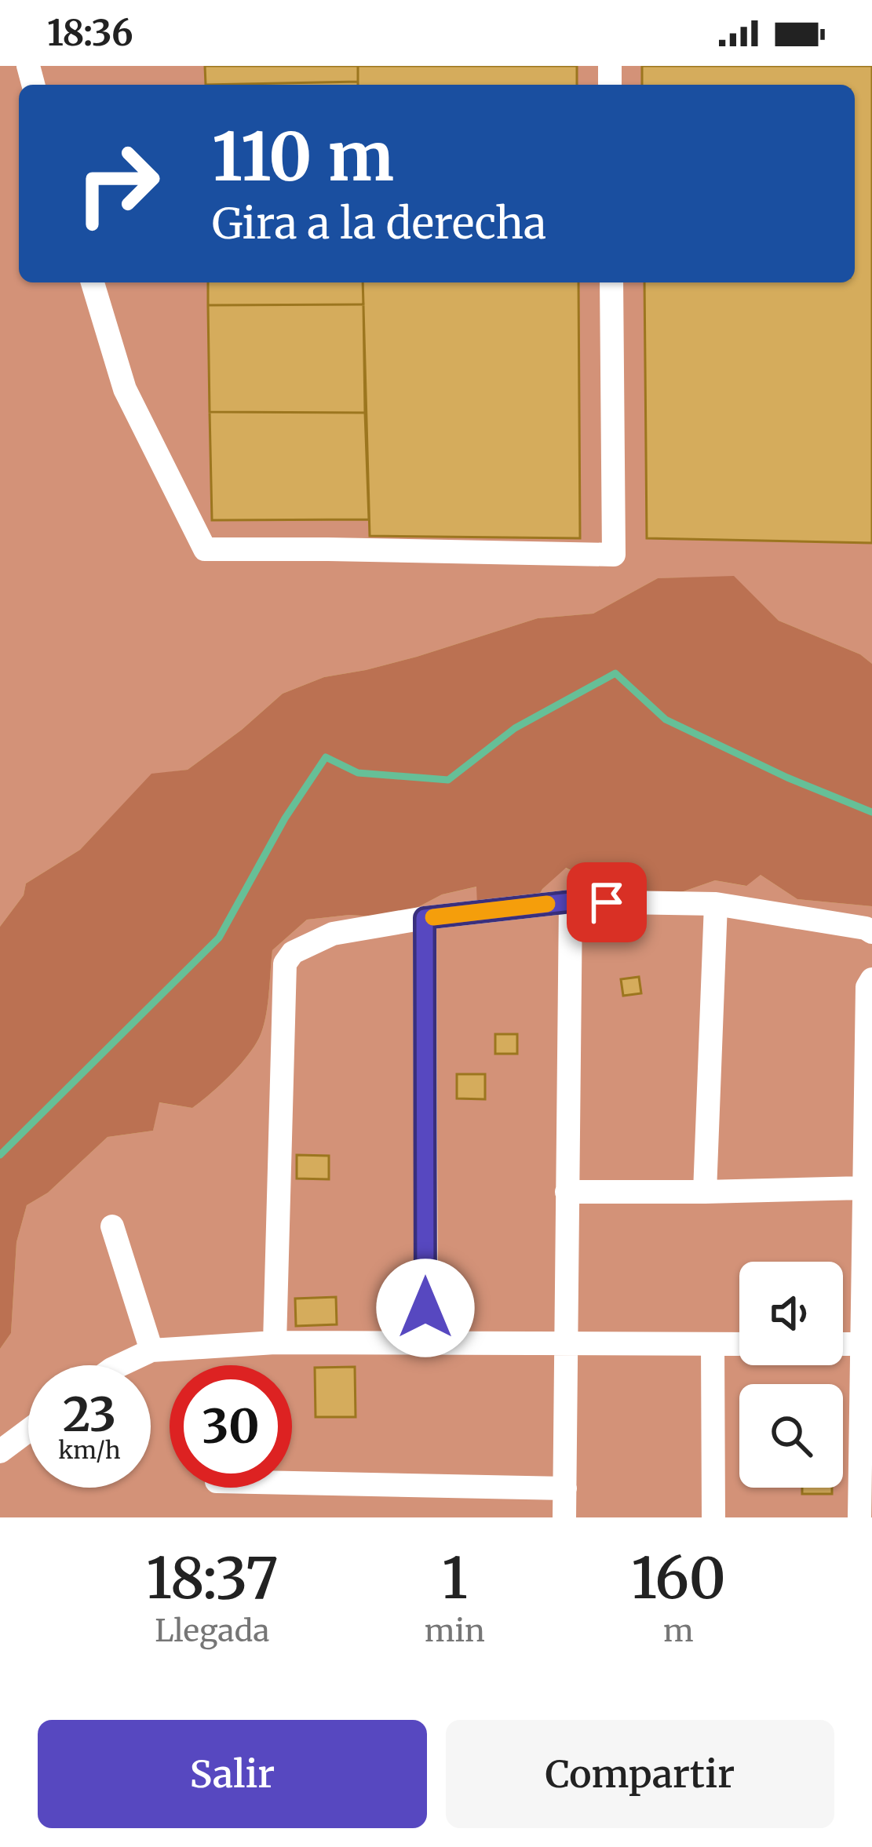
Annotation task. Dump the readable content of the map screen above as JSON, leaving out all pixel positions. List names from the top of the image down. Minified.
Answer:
{"page":{"status":"18:36","turn":["110 m","Gira a la derecha"],"speed":"23 km/h","limit":"30","eta":["18:37","Llegada","1","min","160","m"],"buttons":["Salir","Compartir"]}}
